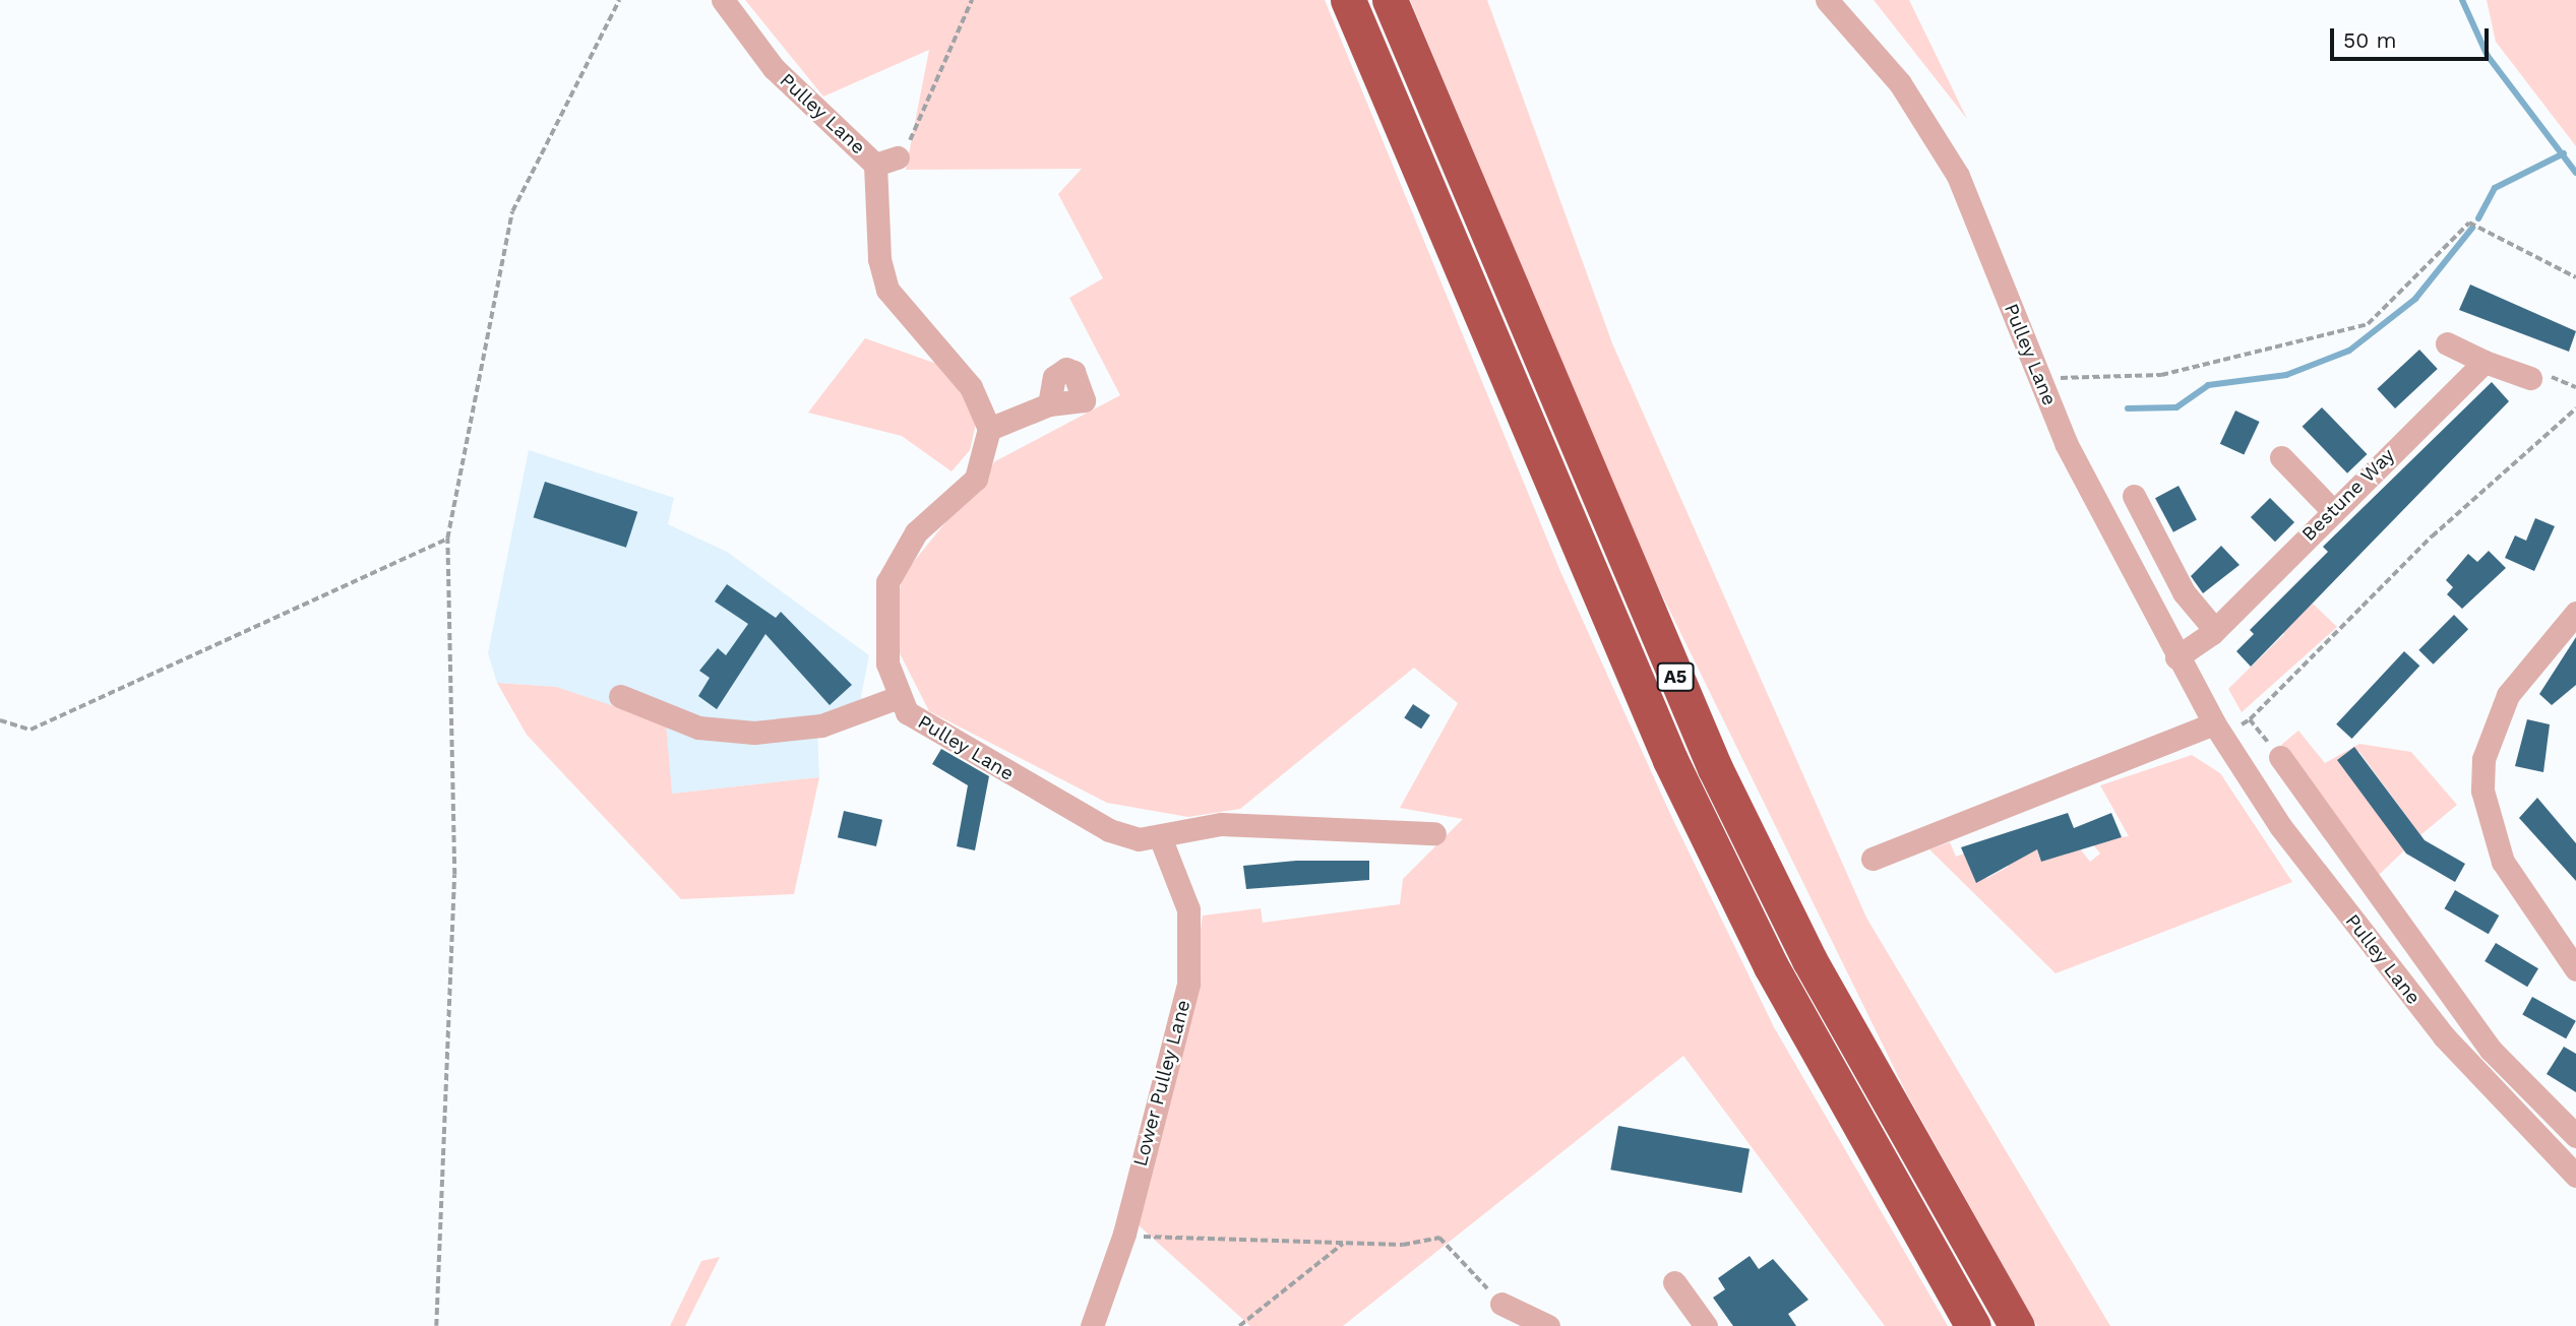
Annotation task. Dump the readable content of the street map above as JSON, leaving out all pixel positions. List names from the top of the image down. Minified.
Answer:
{"streets":{"highway":["A5"],"street":["Pulley Lane","Bestune Way","Lower Pulley Lane"]},"crossings":[["Pulley Lane","Bestune Way"],["Pulley Lane","Lower Pulley Lane"]],"scale_bar":"50 m"}
